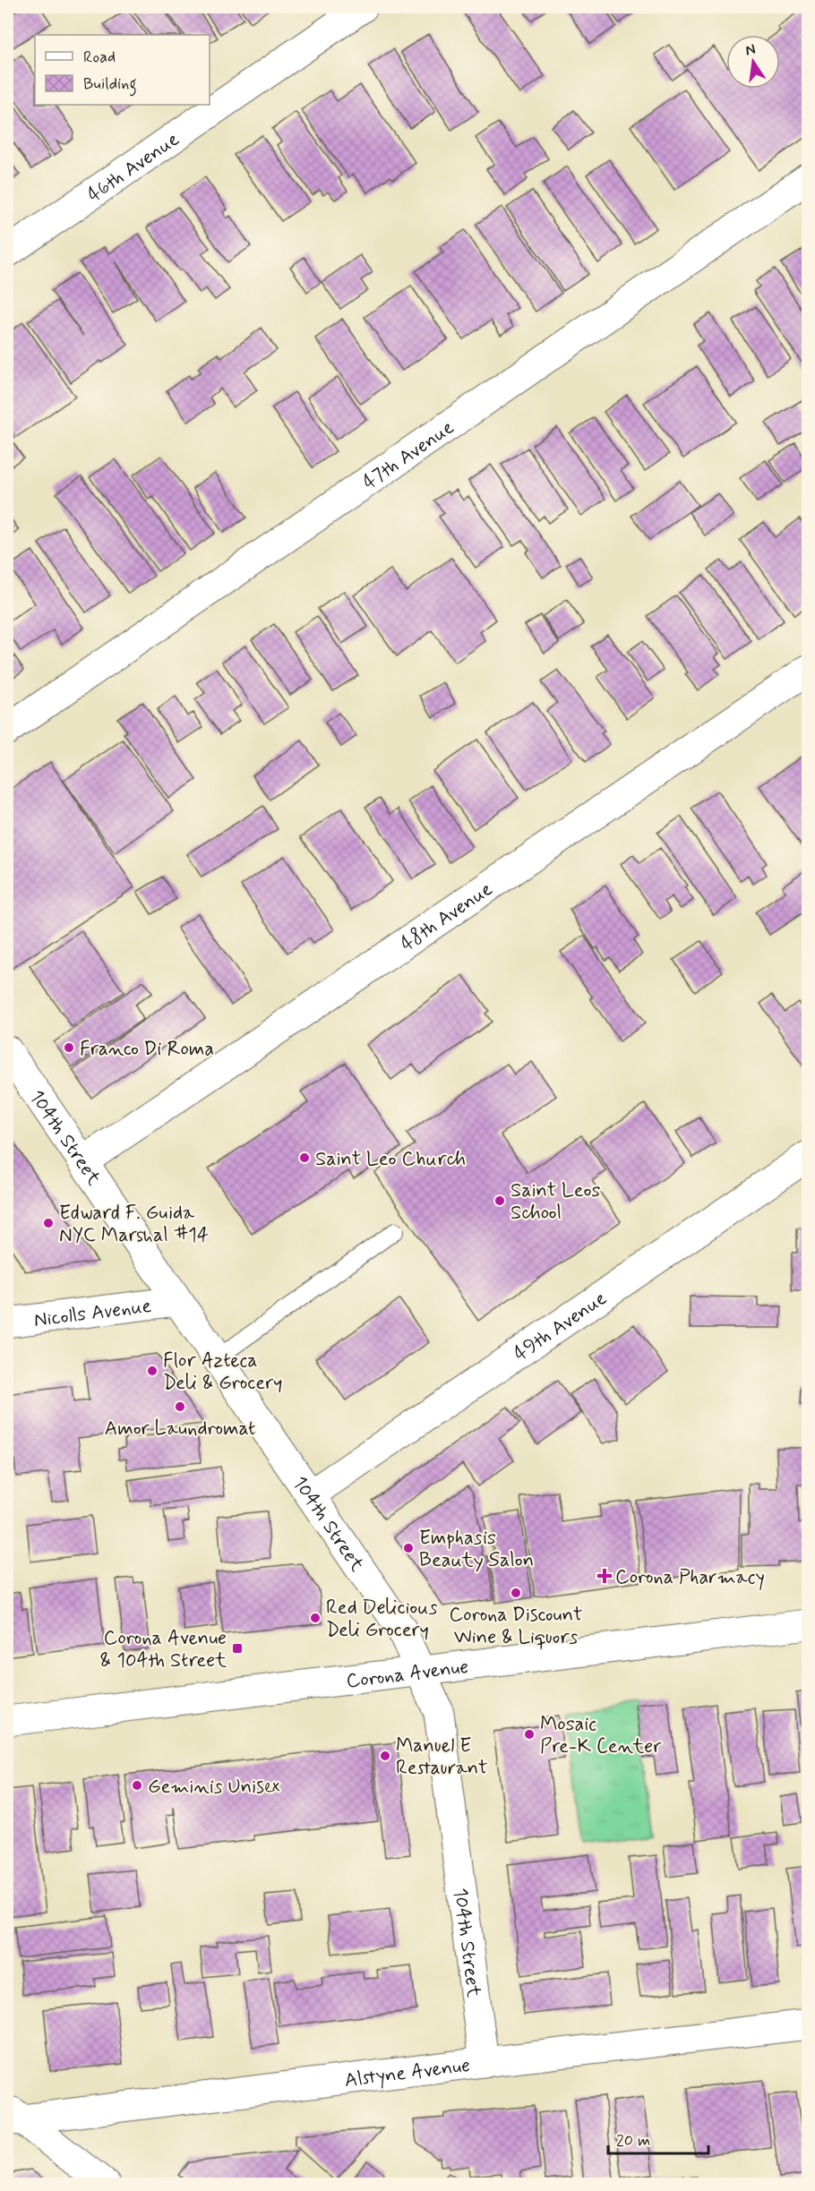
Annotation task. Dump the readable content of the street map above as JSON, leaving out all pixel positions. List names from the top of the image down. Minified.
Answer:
{"streets":{"street":["46th Avenue","47th Avenue","48th Avenue","104th Street","Nicolls Avenue","49th Avenue","Corona Avenue","Alstyne Avenue"]},"crossings":[["48th Avenue","104th Street"],["104th Street","Nicolls Avenue"],["104th Street","49th Avenue"],["104th Street","Corona Avenue"],["104th Street","Alstyne Avenue"]],"places":{"other":["Franco Di Roma","Saint Leo Church","Saint Leos School","Edward F. Guida NYC Marshal #14","Flor Azteca Deli & Grocery","Amor Laundromat","Emphasis Beauty Salon","Corona Discount Wine & Liquors","Red Delicious Deli Grocery","Mosaic Pre-K Center","Manuel E Restaurant","Geminis Unisex"],"health":["Corona Pharmacy"],"transit":["Corona Avenue & 104th Street"]},"legend":["Road","Building"],"scale_bar":"20 m","north":"top"}
